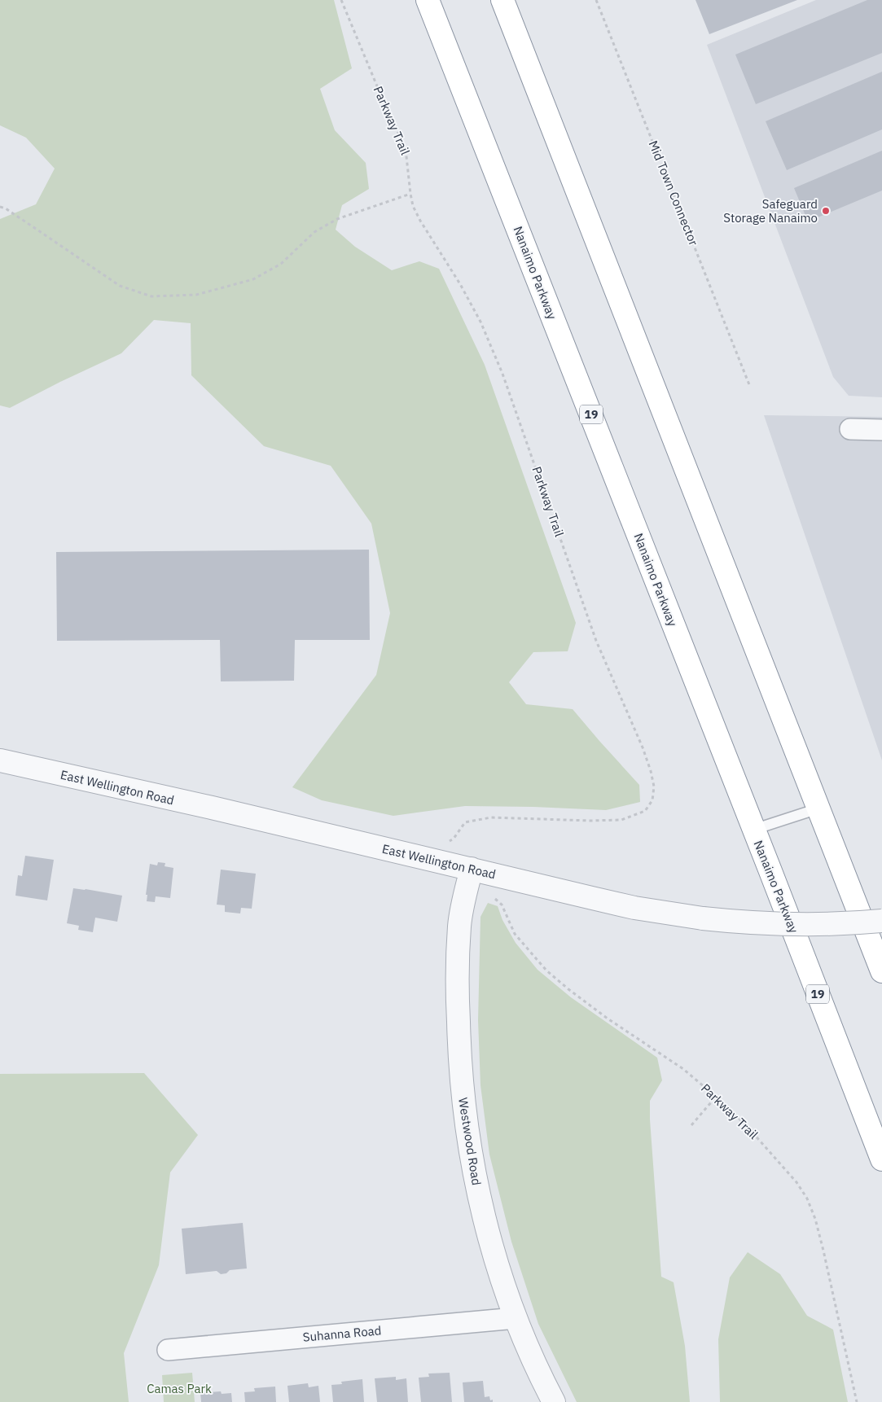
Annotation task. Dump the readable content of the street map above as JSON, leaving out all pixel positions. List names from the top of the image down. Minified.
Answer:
{"streets":{"highway":["Nanaimo Parkway","19"],"street":["East Wellington Road","Westwood Road","Suhanna Road"],"path":["Parkway Trail","Mid Town Connector"]},"crossings":[["East Wellington Road","Westwood Road"],["Westwood Road","Suhanna Road"]],"parks":["Camas Park"],"places":["Safeguard Storage Nanaimo"]}
